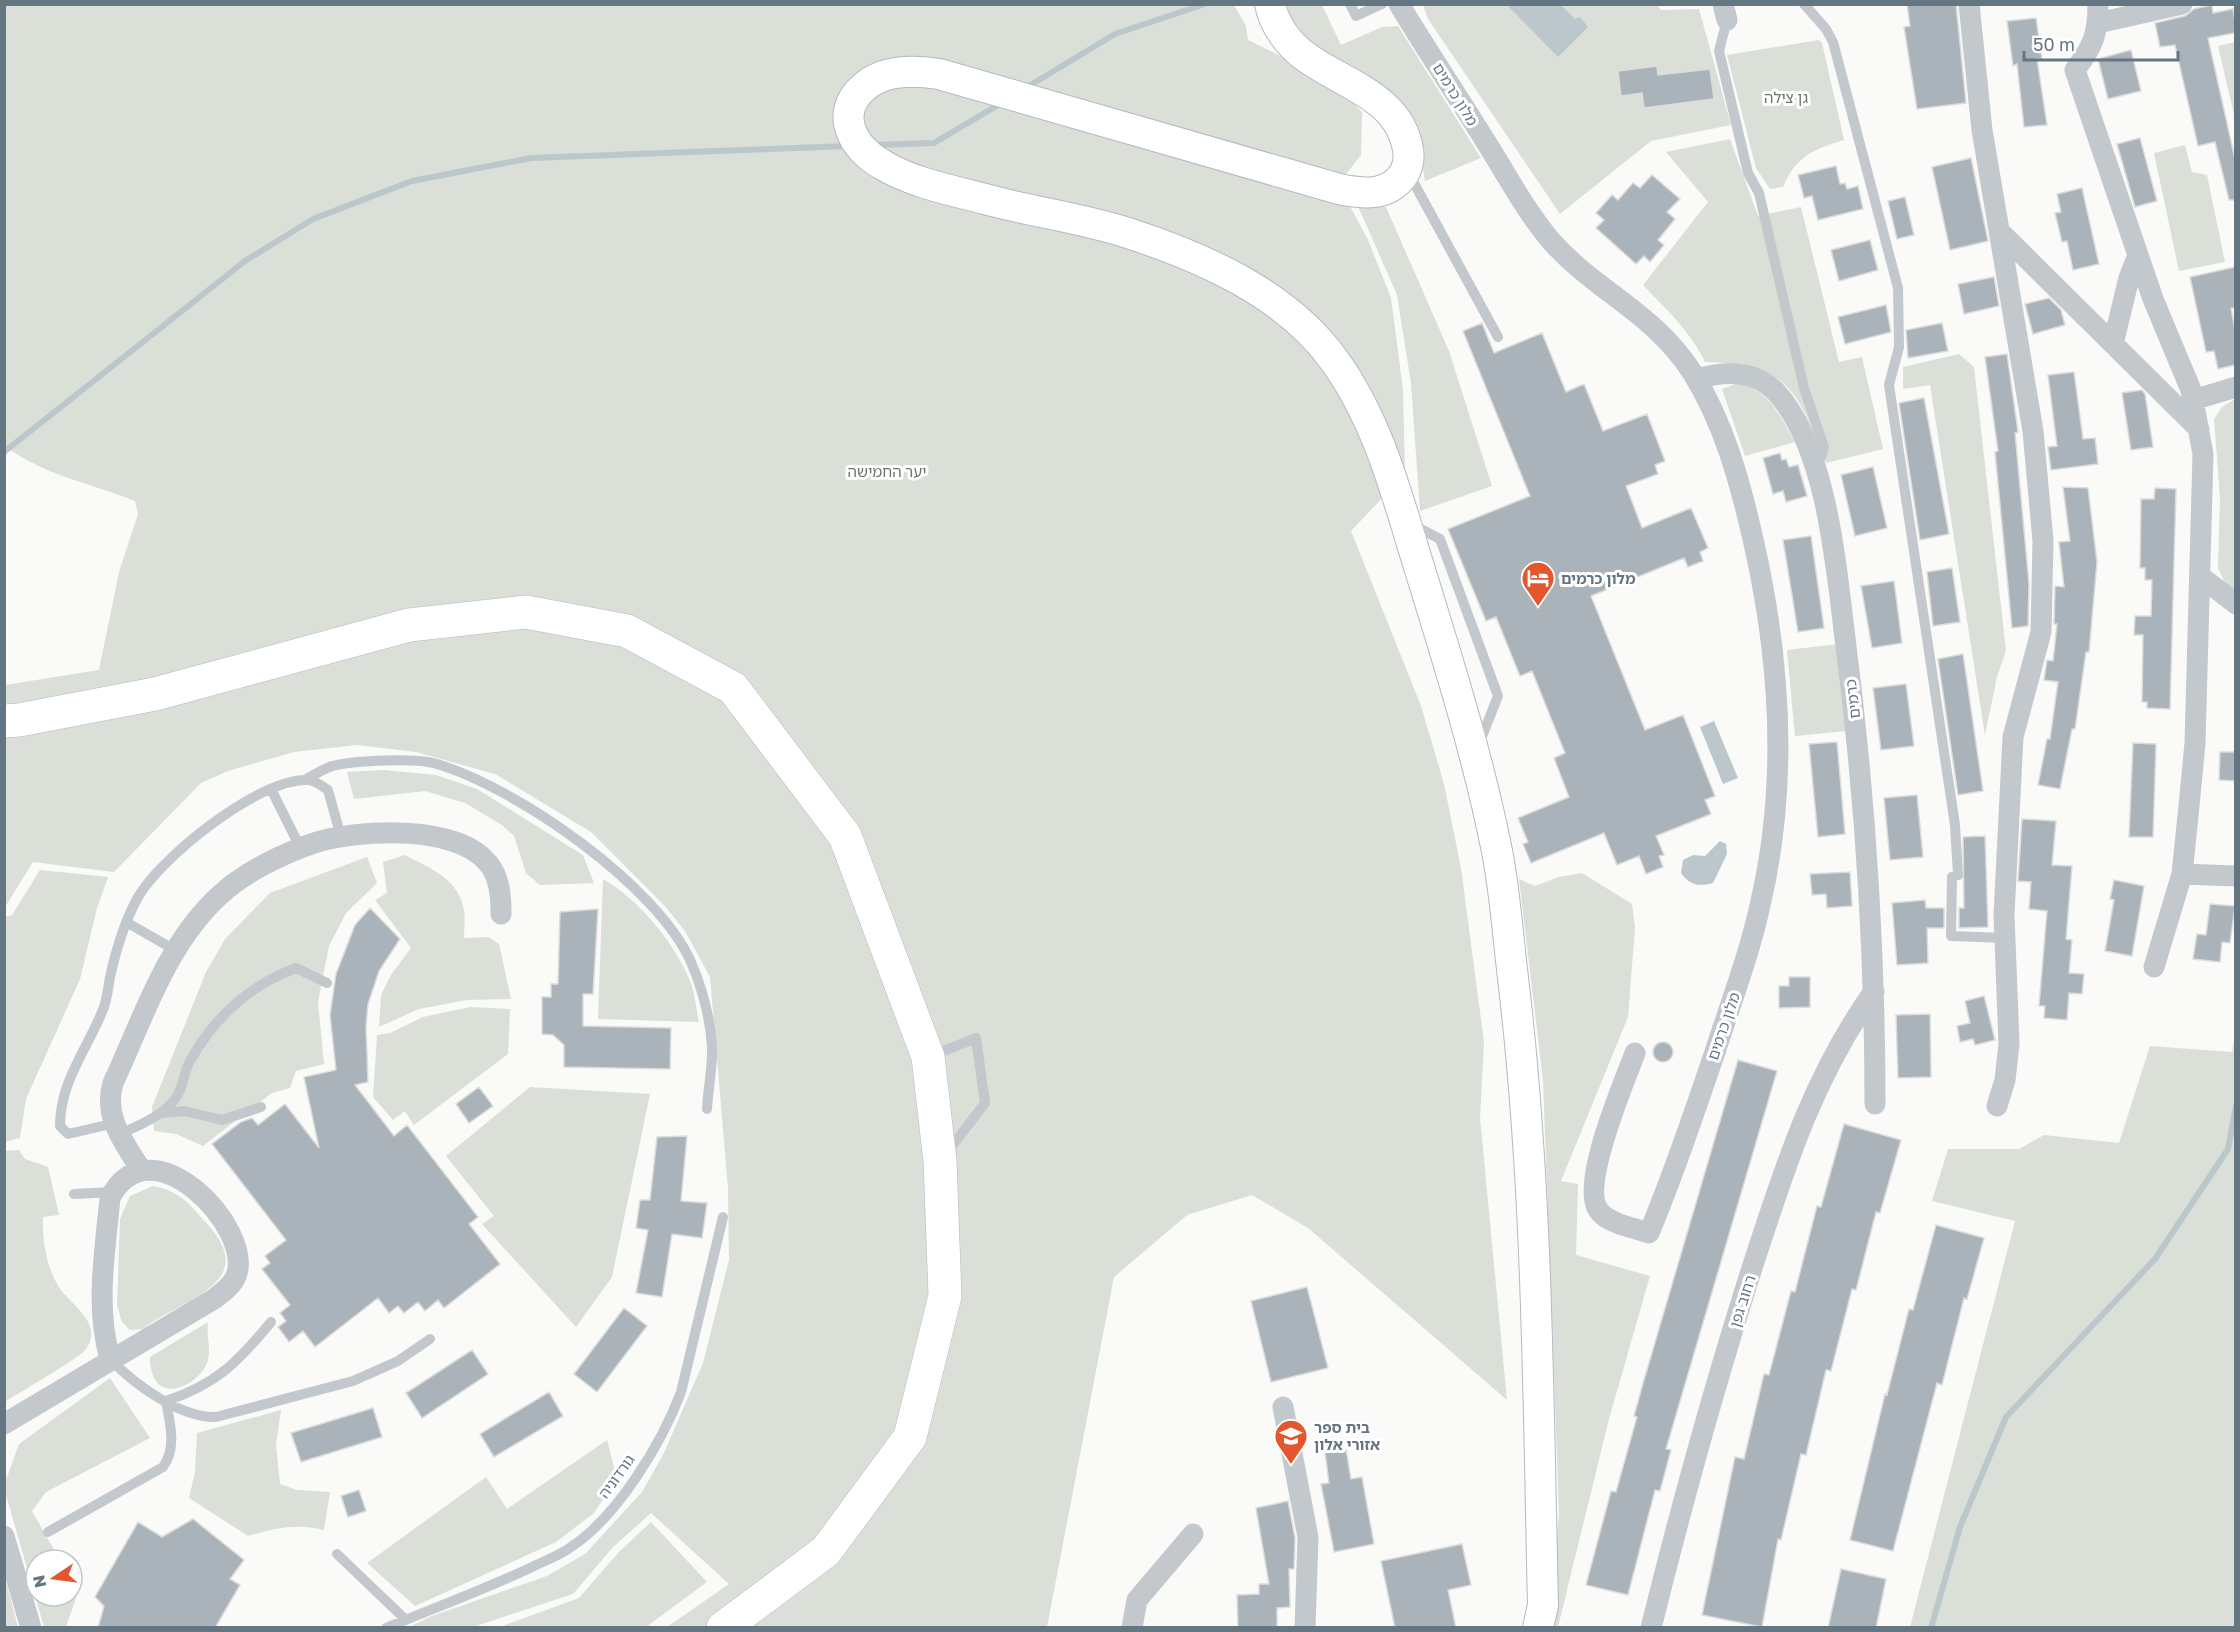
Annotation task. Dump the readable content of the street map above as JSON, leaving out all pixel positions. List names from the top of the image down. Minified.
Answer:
{"streets":{"street":["מלון כרמים","כרמים","רחוב גפן"],"lane":["גורדוניה"]},"crossings":[["מלון כרמים","כרמים"],["כרמים","רחוב גפן"]],"parks":["גן צילה","יער החמישה"],"places":{"hotel":["מלון כרמים"],"school or university":["בית ספר אזורי אלון"]},"scale_bar":"50 m","north":"left"}
